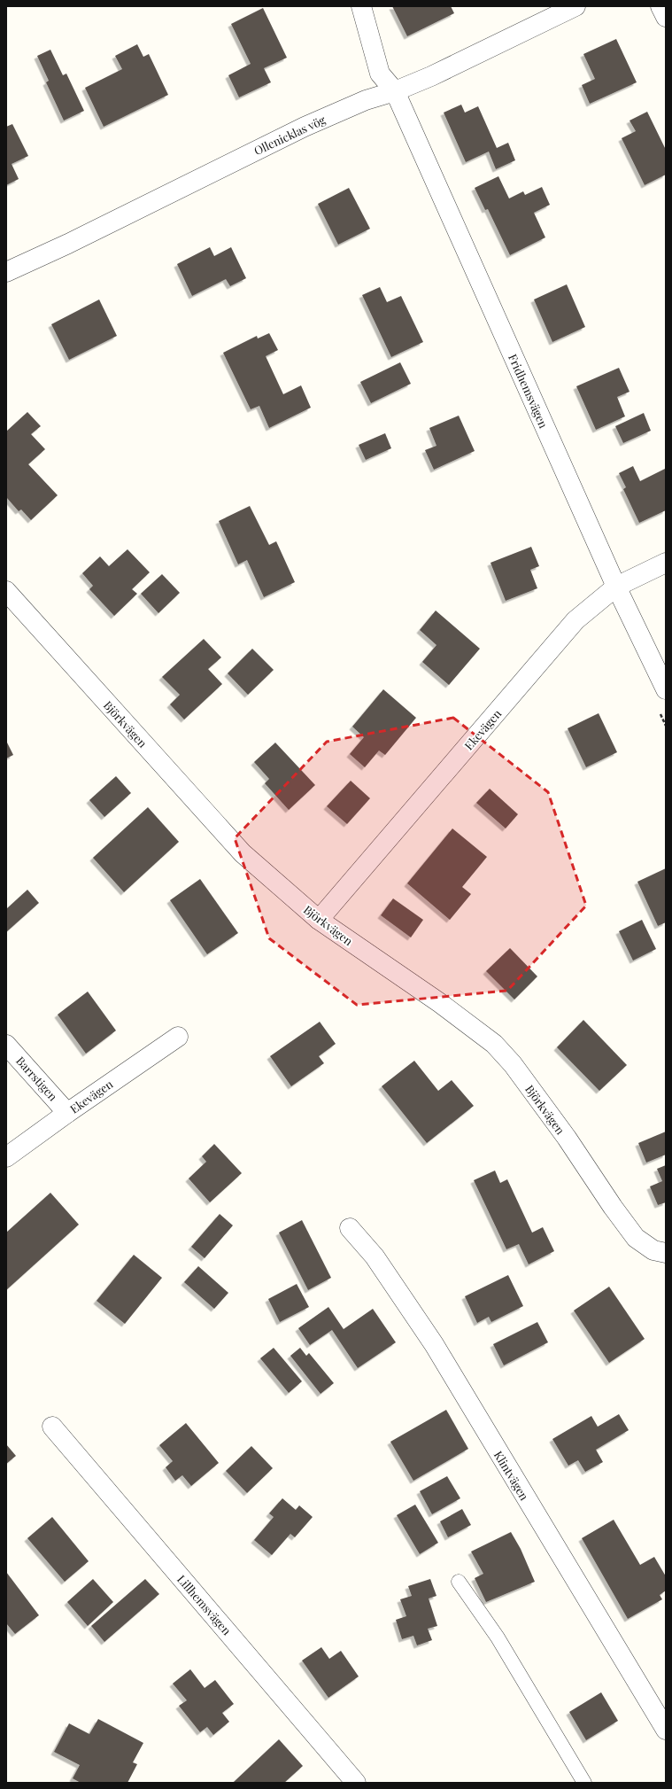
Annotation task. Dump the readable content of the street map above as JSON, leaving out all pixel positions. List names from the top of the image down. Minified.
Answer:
{"streets":{"street":["Ollenicklas vög","Fridhemsvägen","Björkvägen","Ekevägen","Barrstigen","Klintvägen","Lillhemsvägen"]},"crossings":[["Ollenicklas vög","Fridhemsvägen"],["Fridhemsvägen","Ekevägen"],["Björkvägen","Ekevägen"],["Ekevägen","Barrstigen"]]}
